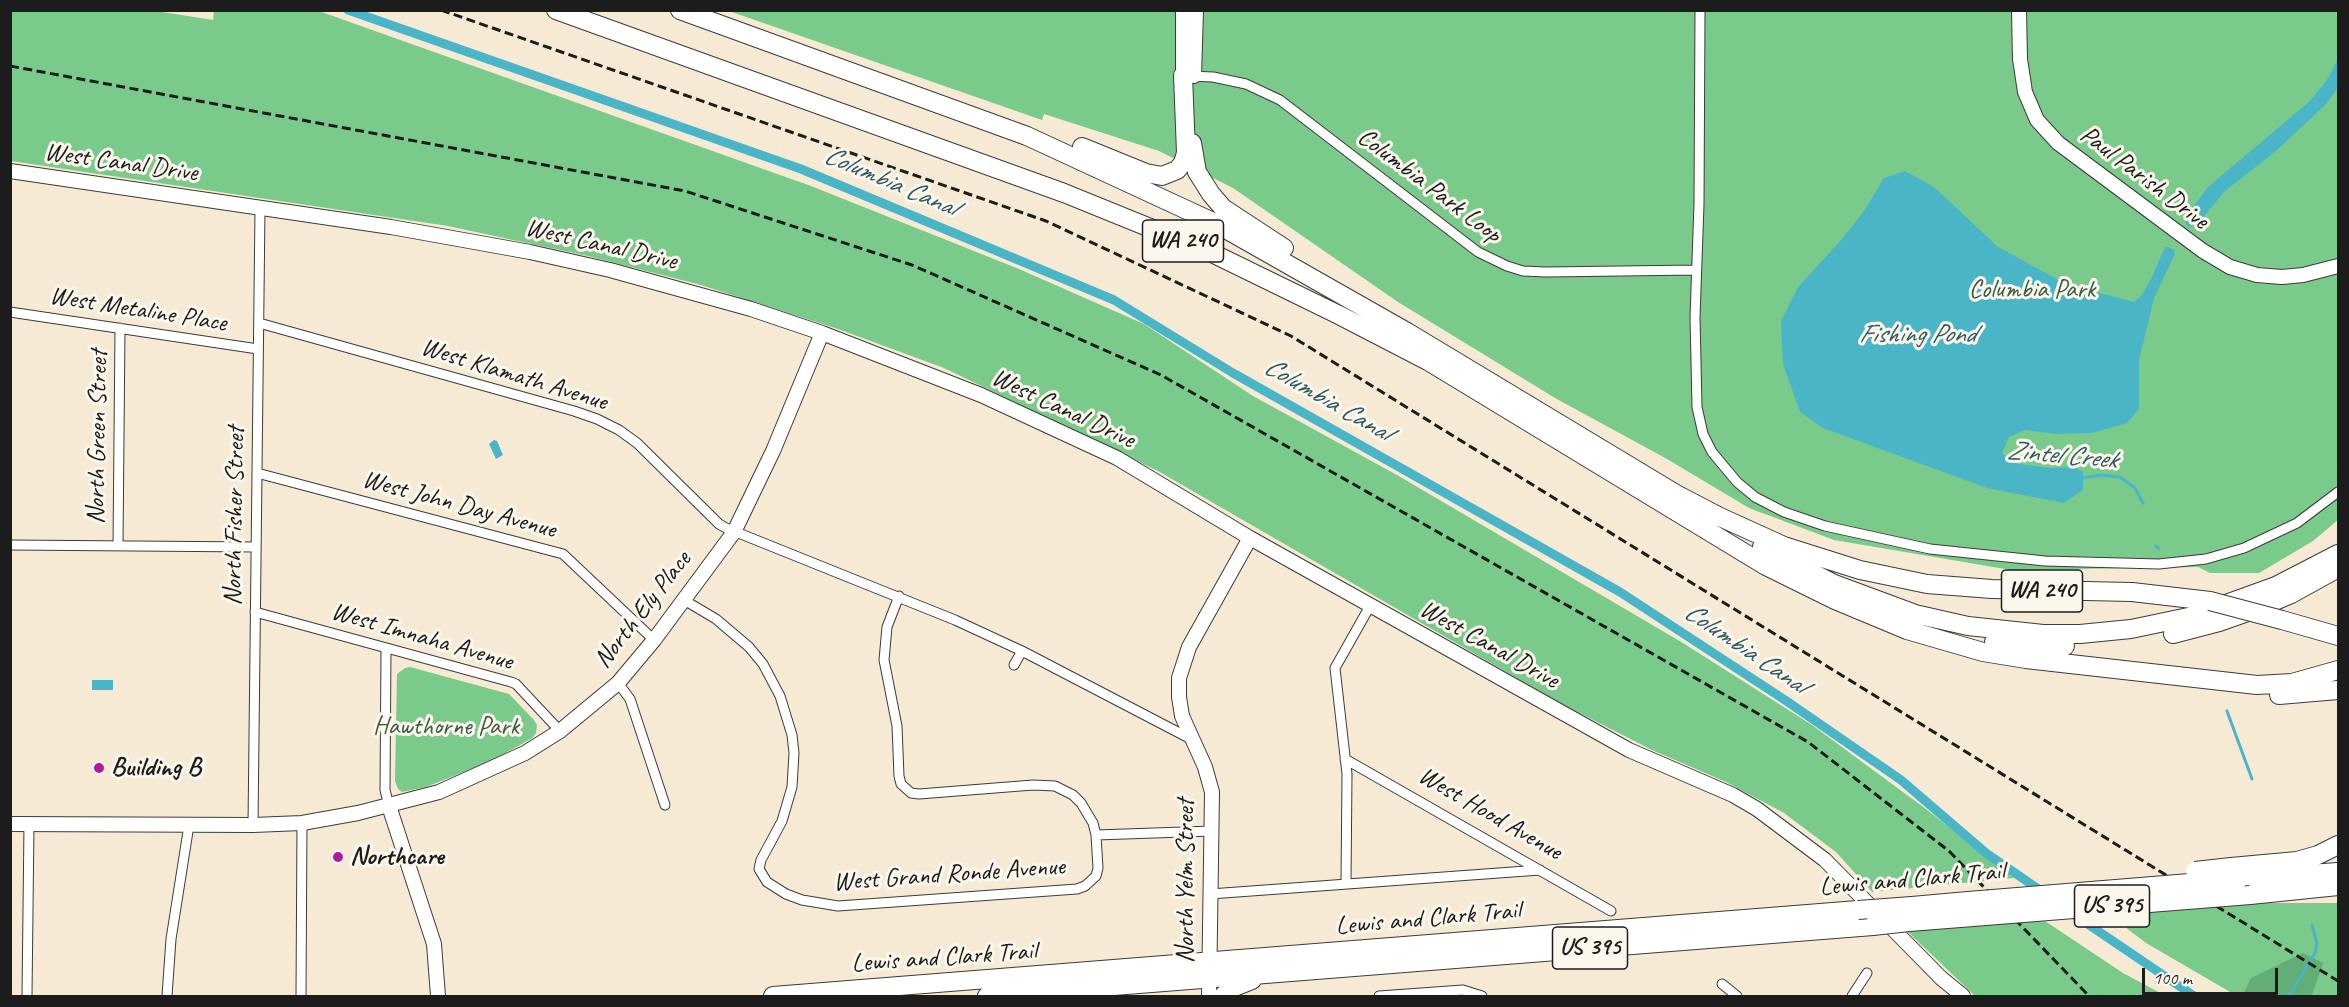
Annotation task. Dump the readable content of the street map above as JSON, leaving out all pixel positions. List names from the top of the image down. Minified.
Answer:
{"streets":{"highway":["WA 240","Lewis and Clark Trail","US 395"],"street":["West Canal Drive","Paul Parish Drive","Columbia Park Loop","West Metaline Place","West Klamath Avenue","North Green Street","West John Day Avenue","North Fisher Street","North Ely Place","West Imnaha Avenue","West Hood Avenue","West Grand Ronde Avenue","North Yelm Street"]},"crossings":[["West Canal Drive","North Fisher Street"],["West Canal Drive","North Ely Place"],["West Canal Drive","North Yelm Street"],["West Metaline Place","North Green Street"],["West Metaline Place","North Fisher Street"],["West Klamath Avenue","North Fisher Street"],["West Klamath Avenue","North Ely Place"],["West Klamath Avenue","North Yelm Street"],["West John Day Avenue","North Fisher Street"],["West John Day Avenue","North Ely Place"],["North Fisher Street","West Imnaha Avenue"],["North Ely Place","West Imnaha Avenue"],["North Ely Place","West Grand Ronde Avenue"],["West Grand Ronde Avenue","North Yelm Street"],["Lewis and Clark Trail","North Yelm Street"]],"water":["Columbia Canal","Fishing Pond","Zintel Creek"],"parks":["Columbia Park","Hawthorne Park"],"places":["Building B","Northcare"],"scale_bar":"100 m"}
